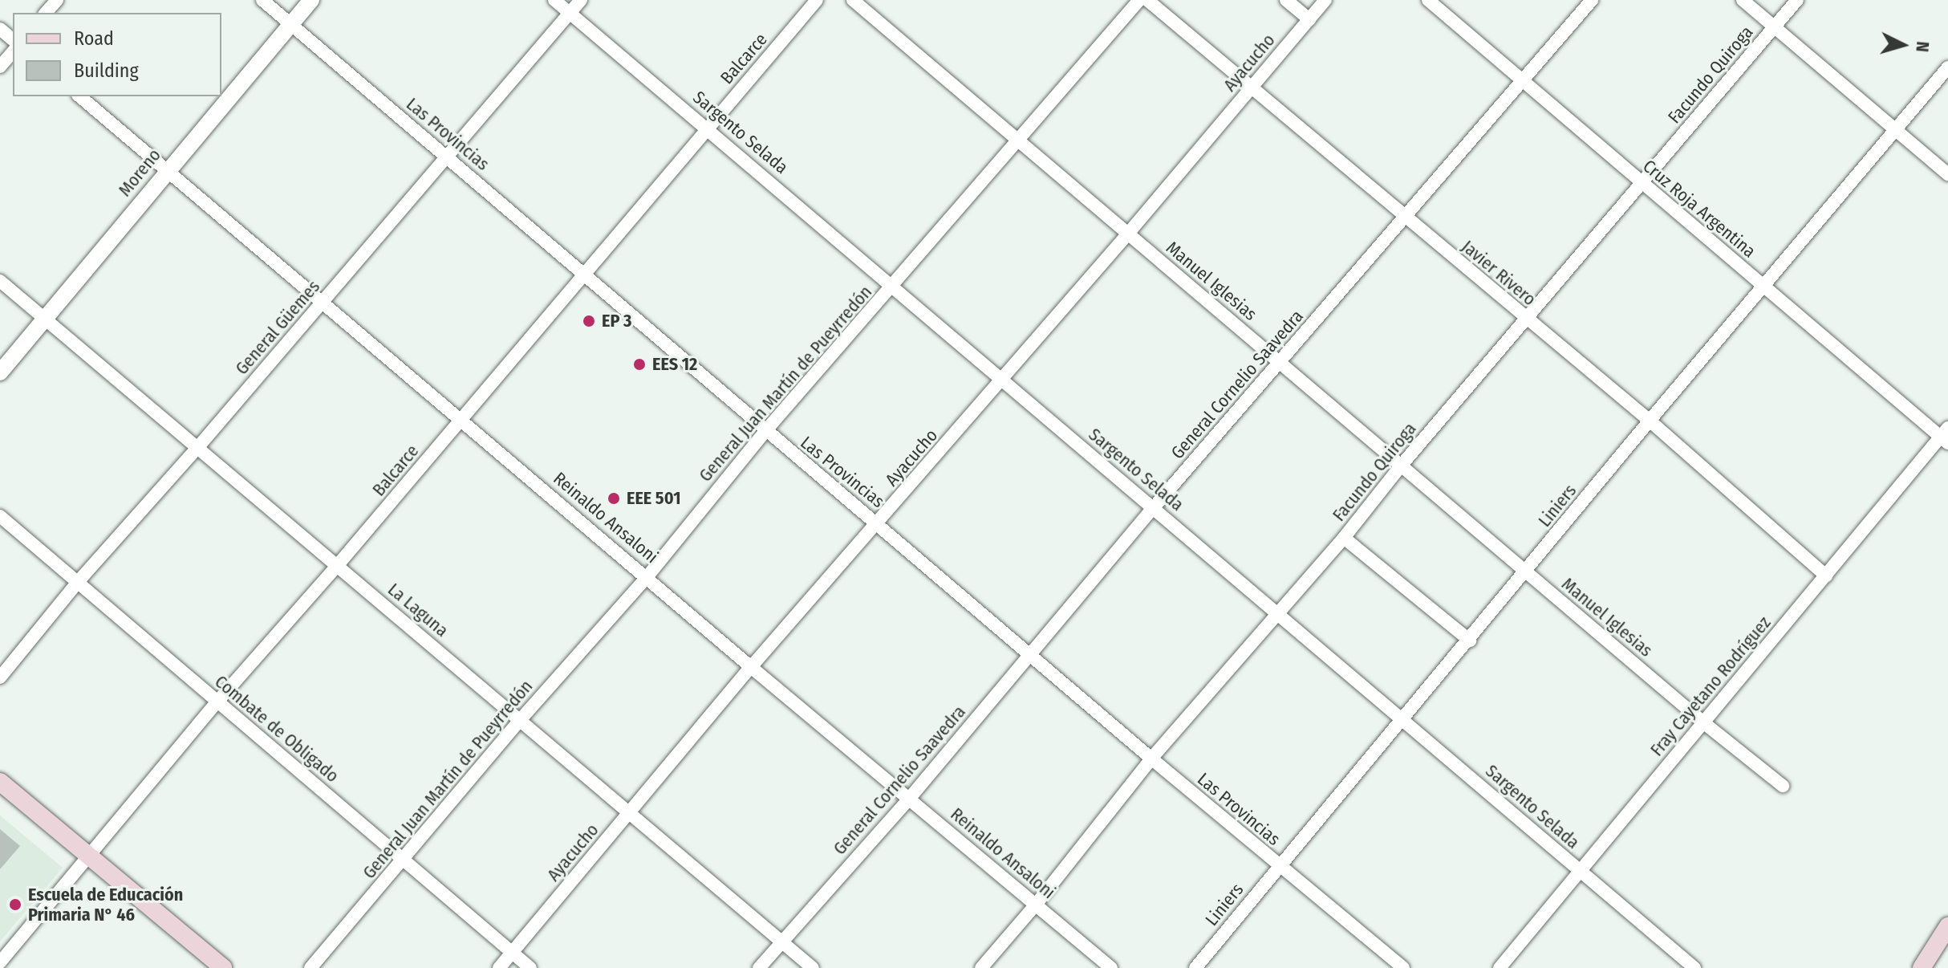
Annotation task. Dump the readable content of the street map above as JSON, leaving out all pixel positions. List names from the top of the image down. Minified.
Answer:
{"streets":{"street":["Balcarce","Ayacucho","Facundo Quiroga","Sargento Selada","Las Provincias","Moreno","Cruz Roja Argentina","Javier Rivero","Manuel Iglesias","General Güemes","General Juan Martín de Pueyrredón","General Cornelio Saavedra","Liniers","Reinaldo Ansaloni","La Laguna","Fray Cayetano Rodríguez","Combate de Obligado"]},"crossings":[["Balcarce","Sargento Selada"],["Balcarce","Las Provincias"],["Balcarce","Reinaldo Ansaloni"],["Balcarce","La Laguna"],["Balcarce","Combate de Obligado"],["Ayacucho","Sargento Selada"],["Ayacucho","Las Provincias"],["Ayacucho","Javier Rivero"],["Ayacucho","Manuel Iglesias"],["Ayacucho","Reinaldo Ansaloni"],["Ayacucho","La Laguna"],["Ayacucho","Combate de Obligado"],["Facundo Quiroga","Sargento Selada"],["Facundo Quiroga","Las Provincias"],["Facundo Quiroga","Cruz Roja Argentina"],["Facundo Quiroga","Javier Rivero"],["Facundo Quiroga","Manuel Iglesias"],["Facundo Quiroga","Reinaldo Ansaloni"],["Sargento Selada","General Güemes"],["Sargento Selada","General Juan Martín de Pueyrredón"],["Sargento Selada","General Cornelio Saavedra"],["Sargento Selada","Liniers"],["Sargento Selada","Fray Cayetano Rodríguez"],["Las Provincias","Moreno"],["Las Provincias","General Güemes"],["Las Provincias","General Juan Martín de Pueyrredón"],["Las Provincias","General Cornelio Saavedra"],["Las Provincias","Liniers"],["Moreno","Reinaldo Ansaloni"],["Moreno","La Laguna"],["Cruz Roja Argentina","General Cornelio Saavedra"],["Cruz Roja Argentina","Liniers"],["Cruz Roja Argentina","Fray Cayetano Rodríguez"],["Javier Rivero","General Cornelio Saavedra"],["Javier Rivero","Liniers"],["Javier Rivero","Fray Cayetano Rodríguez"],["Manuel Iglesias","General Juan Martín de Pueyrredón"],["Manuel Iglesias","General Cornelio Saavedra"],["Manuel Iglesias","Liniers"],["Manuel Iglesias","Fray Cayetano Rodríguez"],["General Güemes","Reinaldo Ansaloni"],["General Güemes","La Laguna"],["General Güemes","Combate de Obligado"],["General Juan Martín de Pueyrredón","Reinaldo Ansaloni"],["General Juan Martín de Pueyrredón","La Laguna"],["General Juan Martín de Pueyrredón","Combate de Obligado"],["General Cornelio Saavedra","Reinaldo Ansaloni"],["General Cornelio Saavedra","La Laguna"]],"places":["EP 3","EES 12","EEE 501","Escuela de Educación Primaria N° 46"],"legend":["Road","Building"],"north":"right"}
